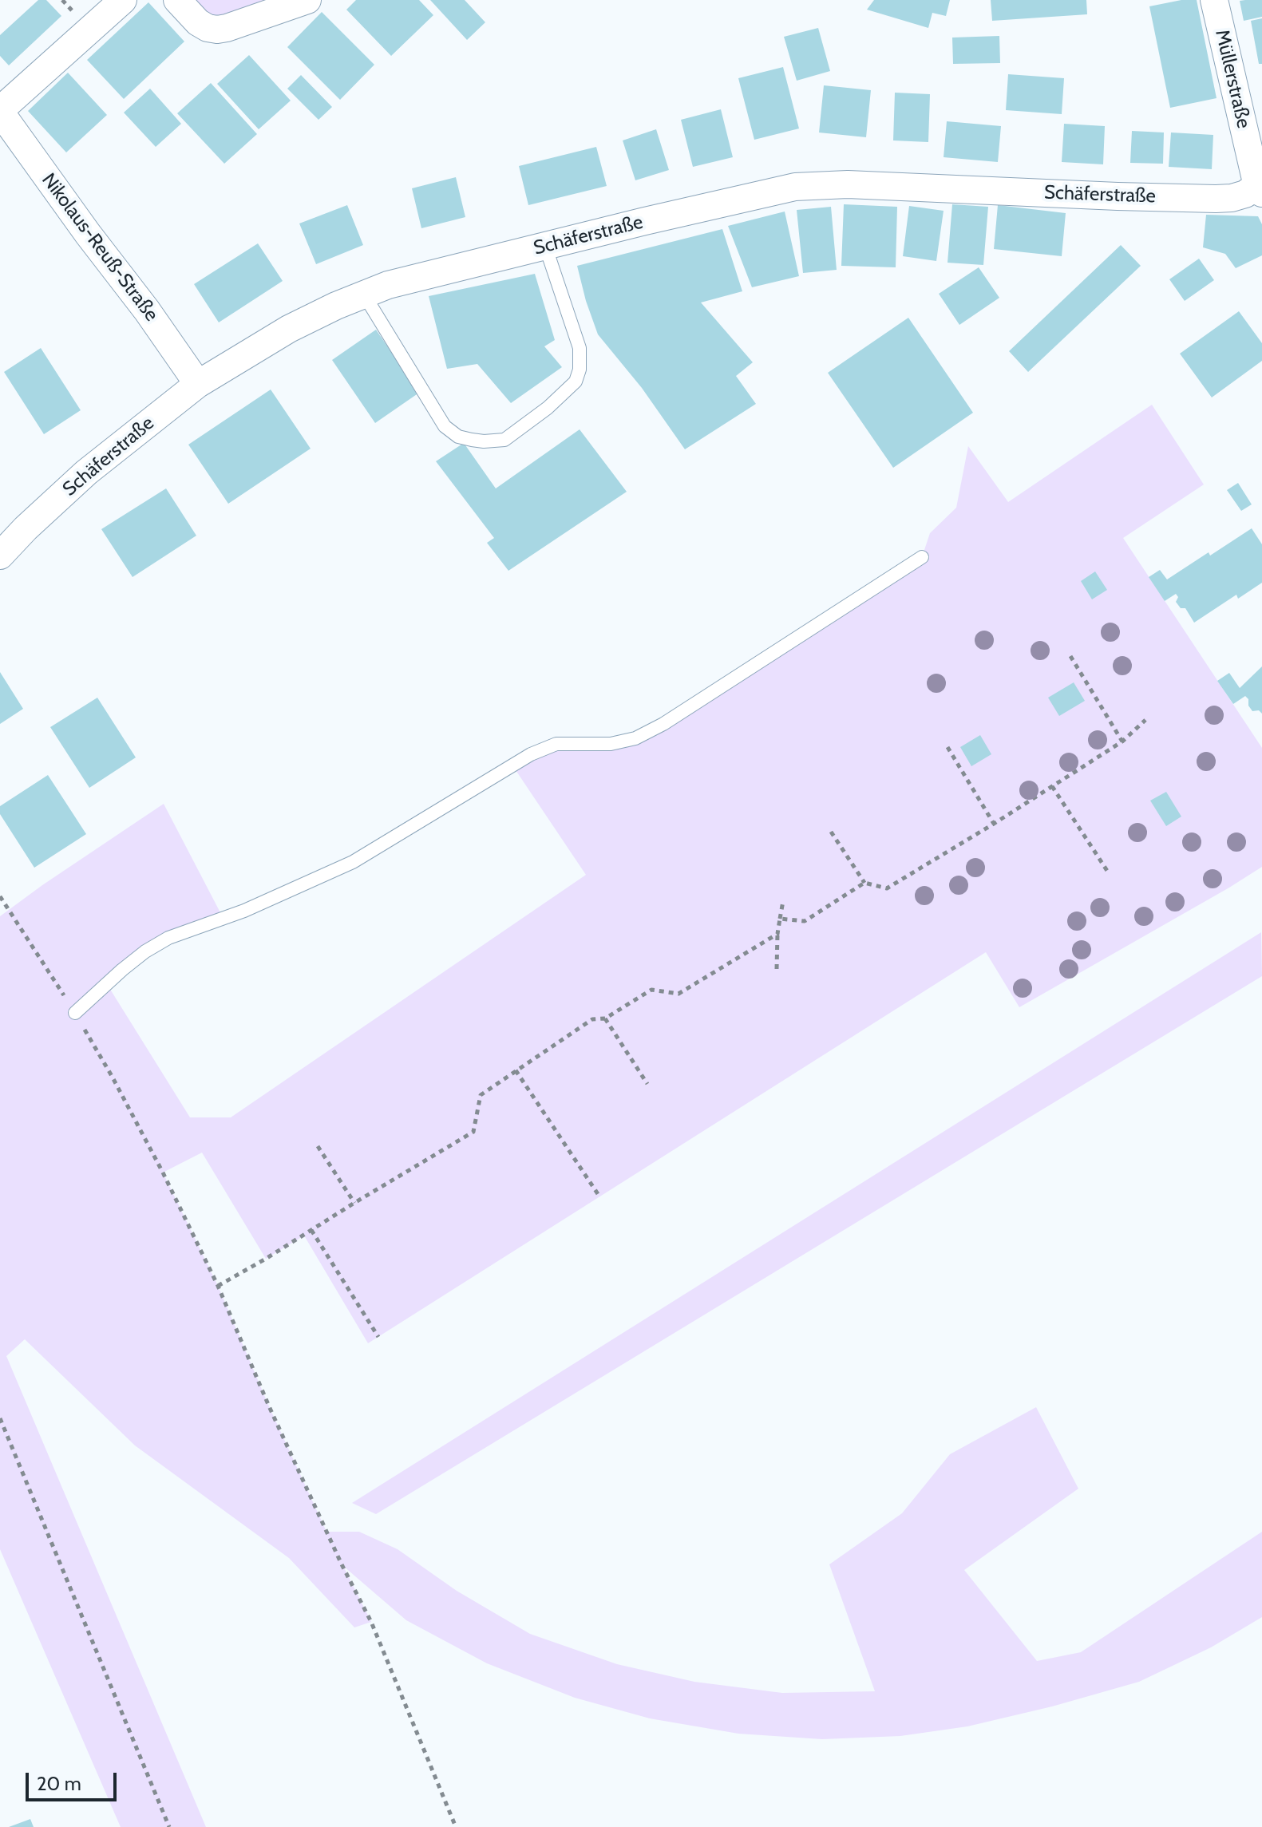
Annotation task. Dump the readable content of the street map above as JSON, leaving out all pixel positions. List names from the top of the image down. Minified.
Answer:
{"streets":{"street":["Müllerstraße","Schäferstraße","Nikolaus-Reuß-Straße"]},"crossings":[["Müllerstraße","Schäferstraße"],["Schäferstraße","Nikolaus-Reuß-Straße"]],"scale_bar":"20 m"}
